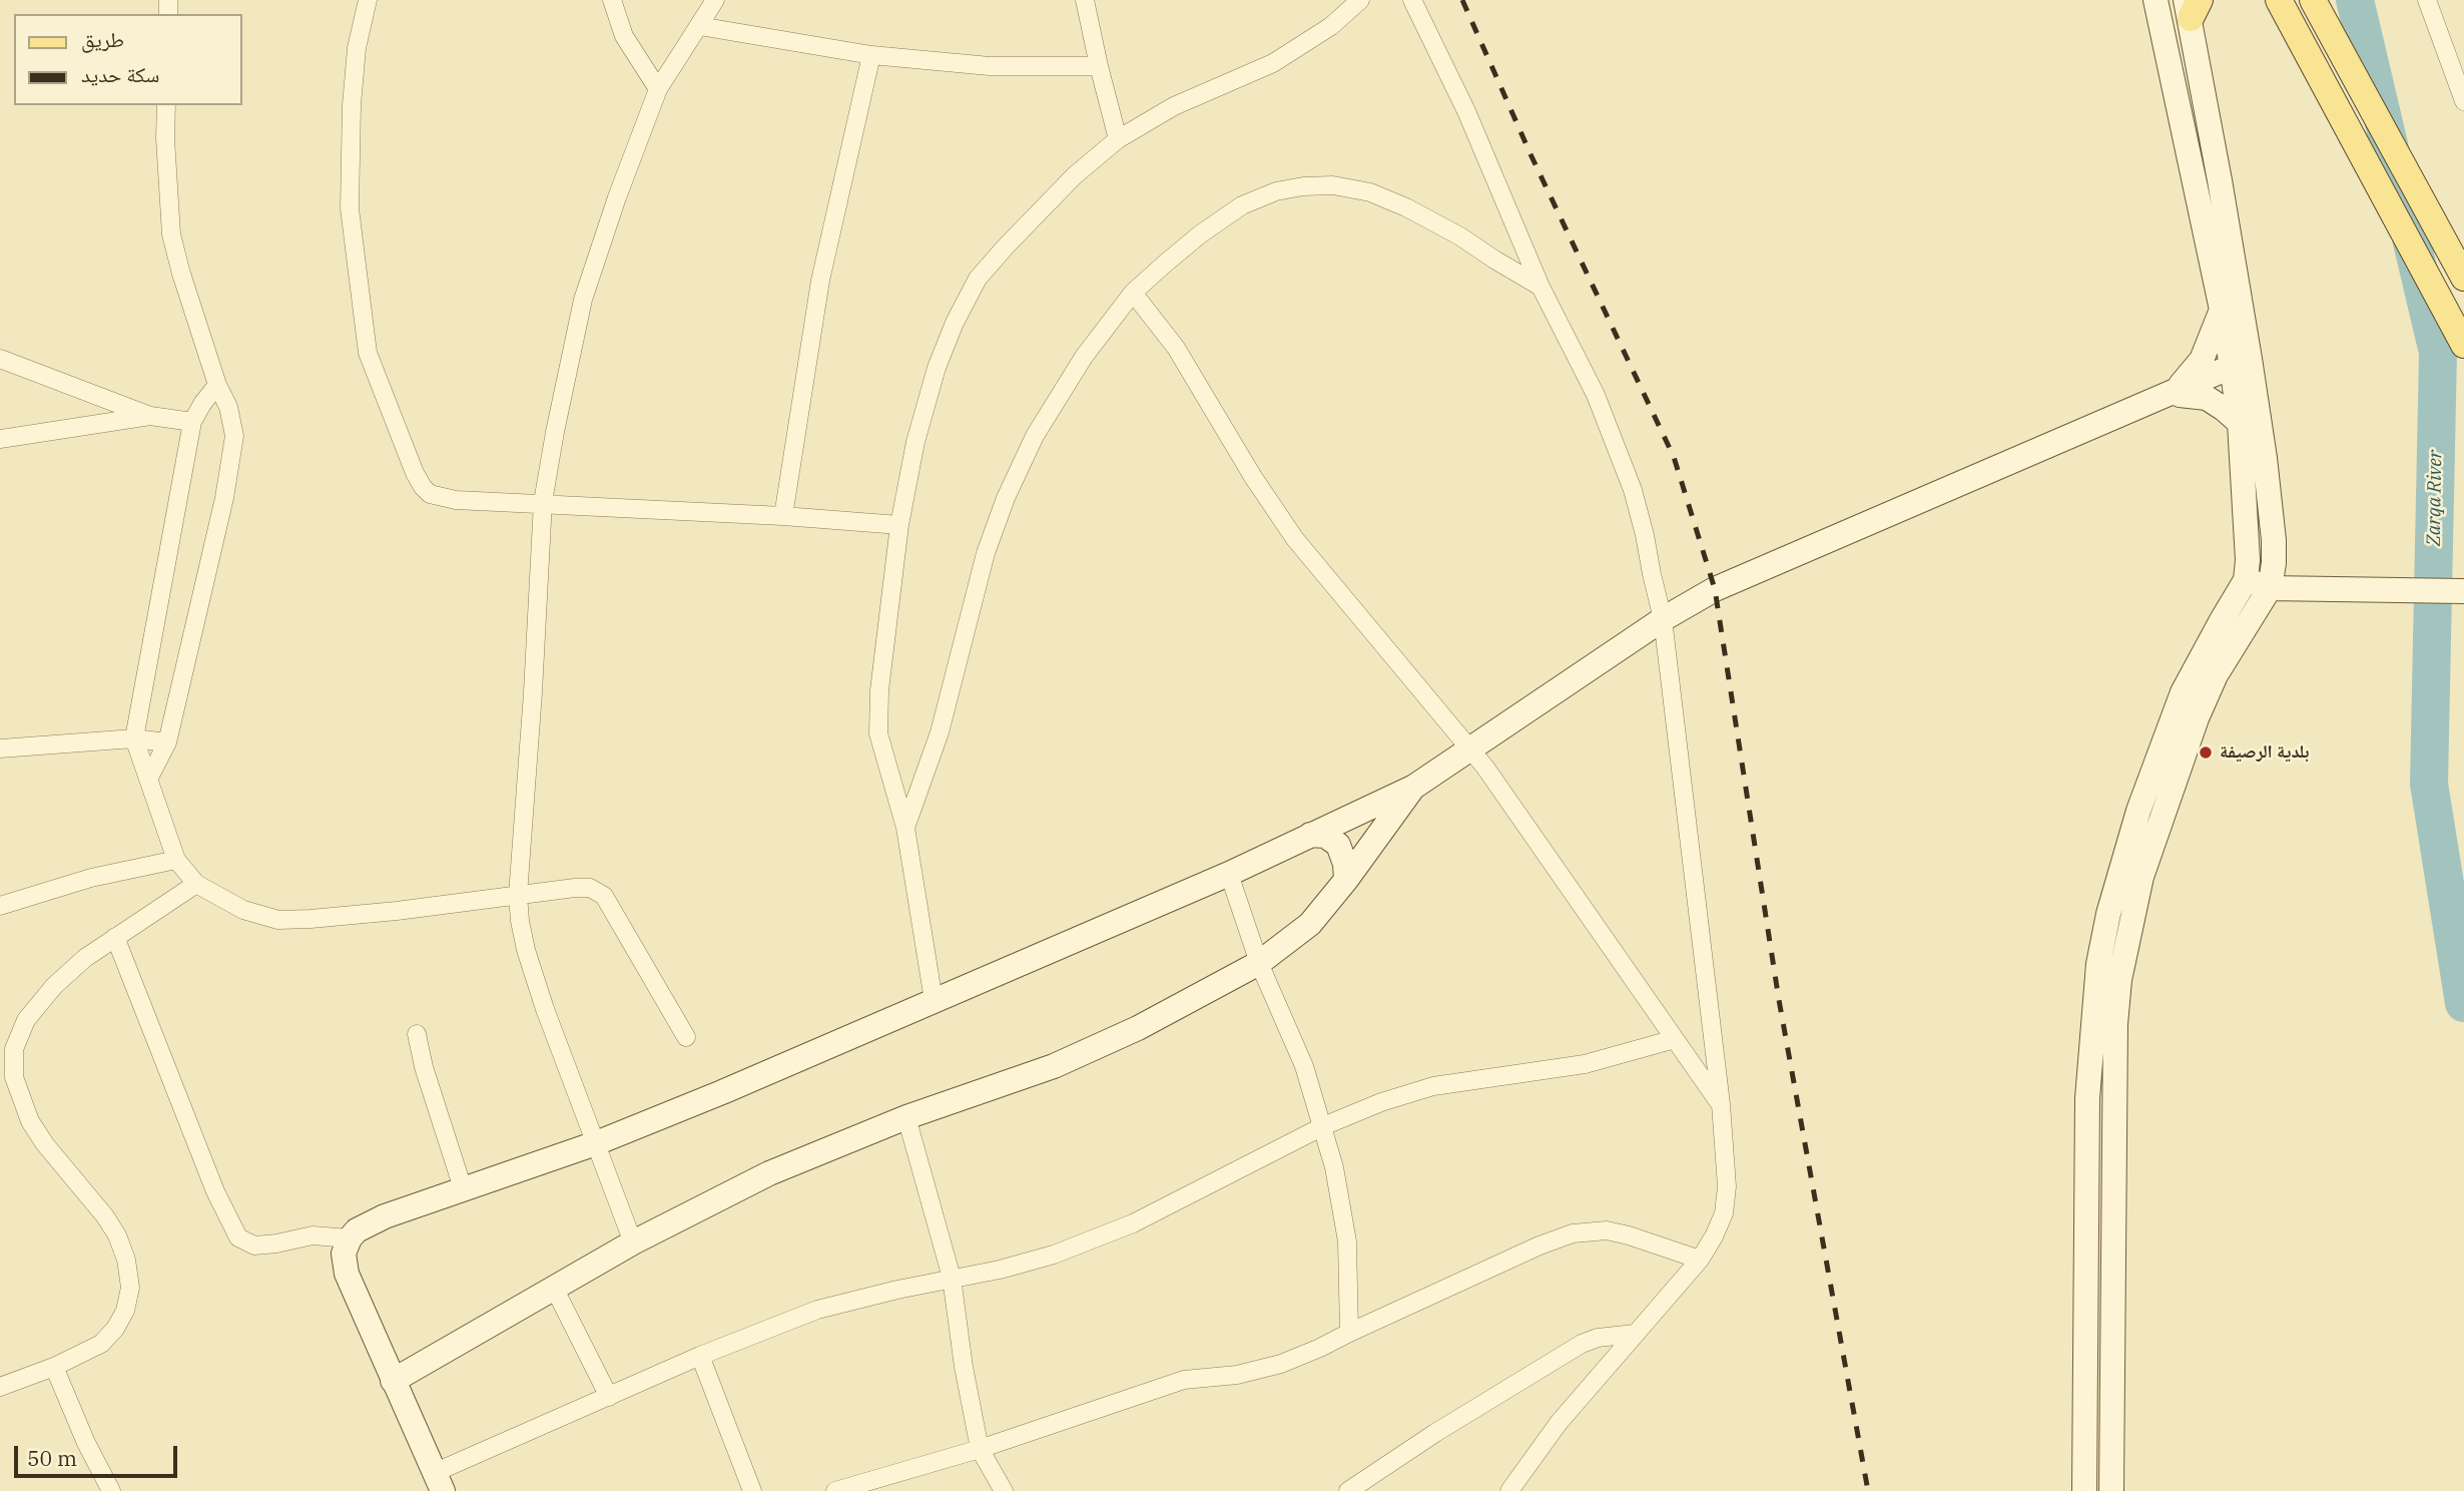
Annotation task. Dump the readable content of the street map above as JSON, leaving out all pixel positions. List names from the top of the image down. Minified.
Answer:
{"water":["Zarqa River"],"places":["بلدية الرصيفة"],"legend":["طريق","سكة حديد"],"scale_bar":"50 m"}
